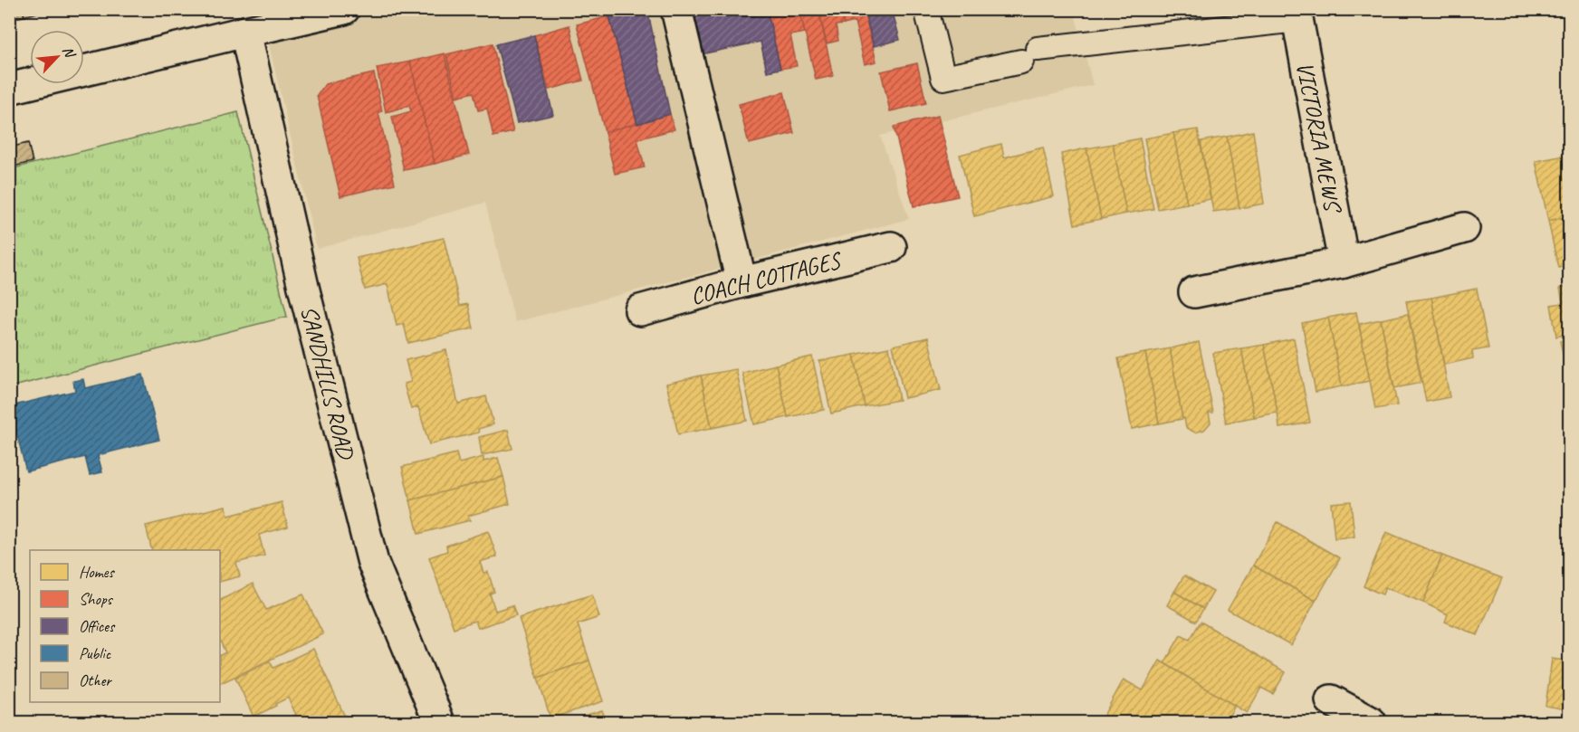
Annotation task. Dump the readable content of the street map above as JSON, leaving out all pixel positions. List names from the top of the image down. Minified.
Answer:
{"streets":{"street":["VICTORIA MEWS","COACH COTTAGES","SANDHILLS ROAD"]},"legend":["Homes","Shops","Offices","Public","Other"],"north":"top right"}
